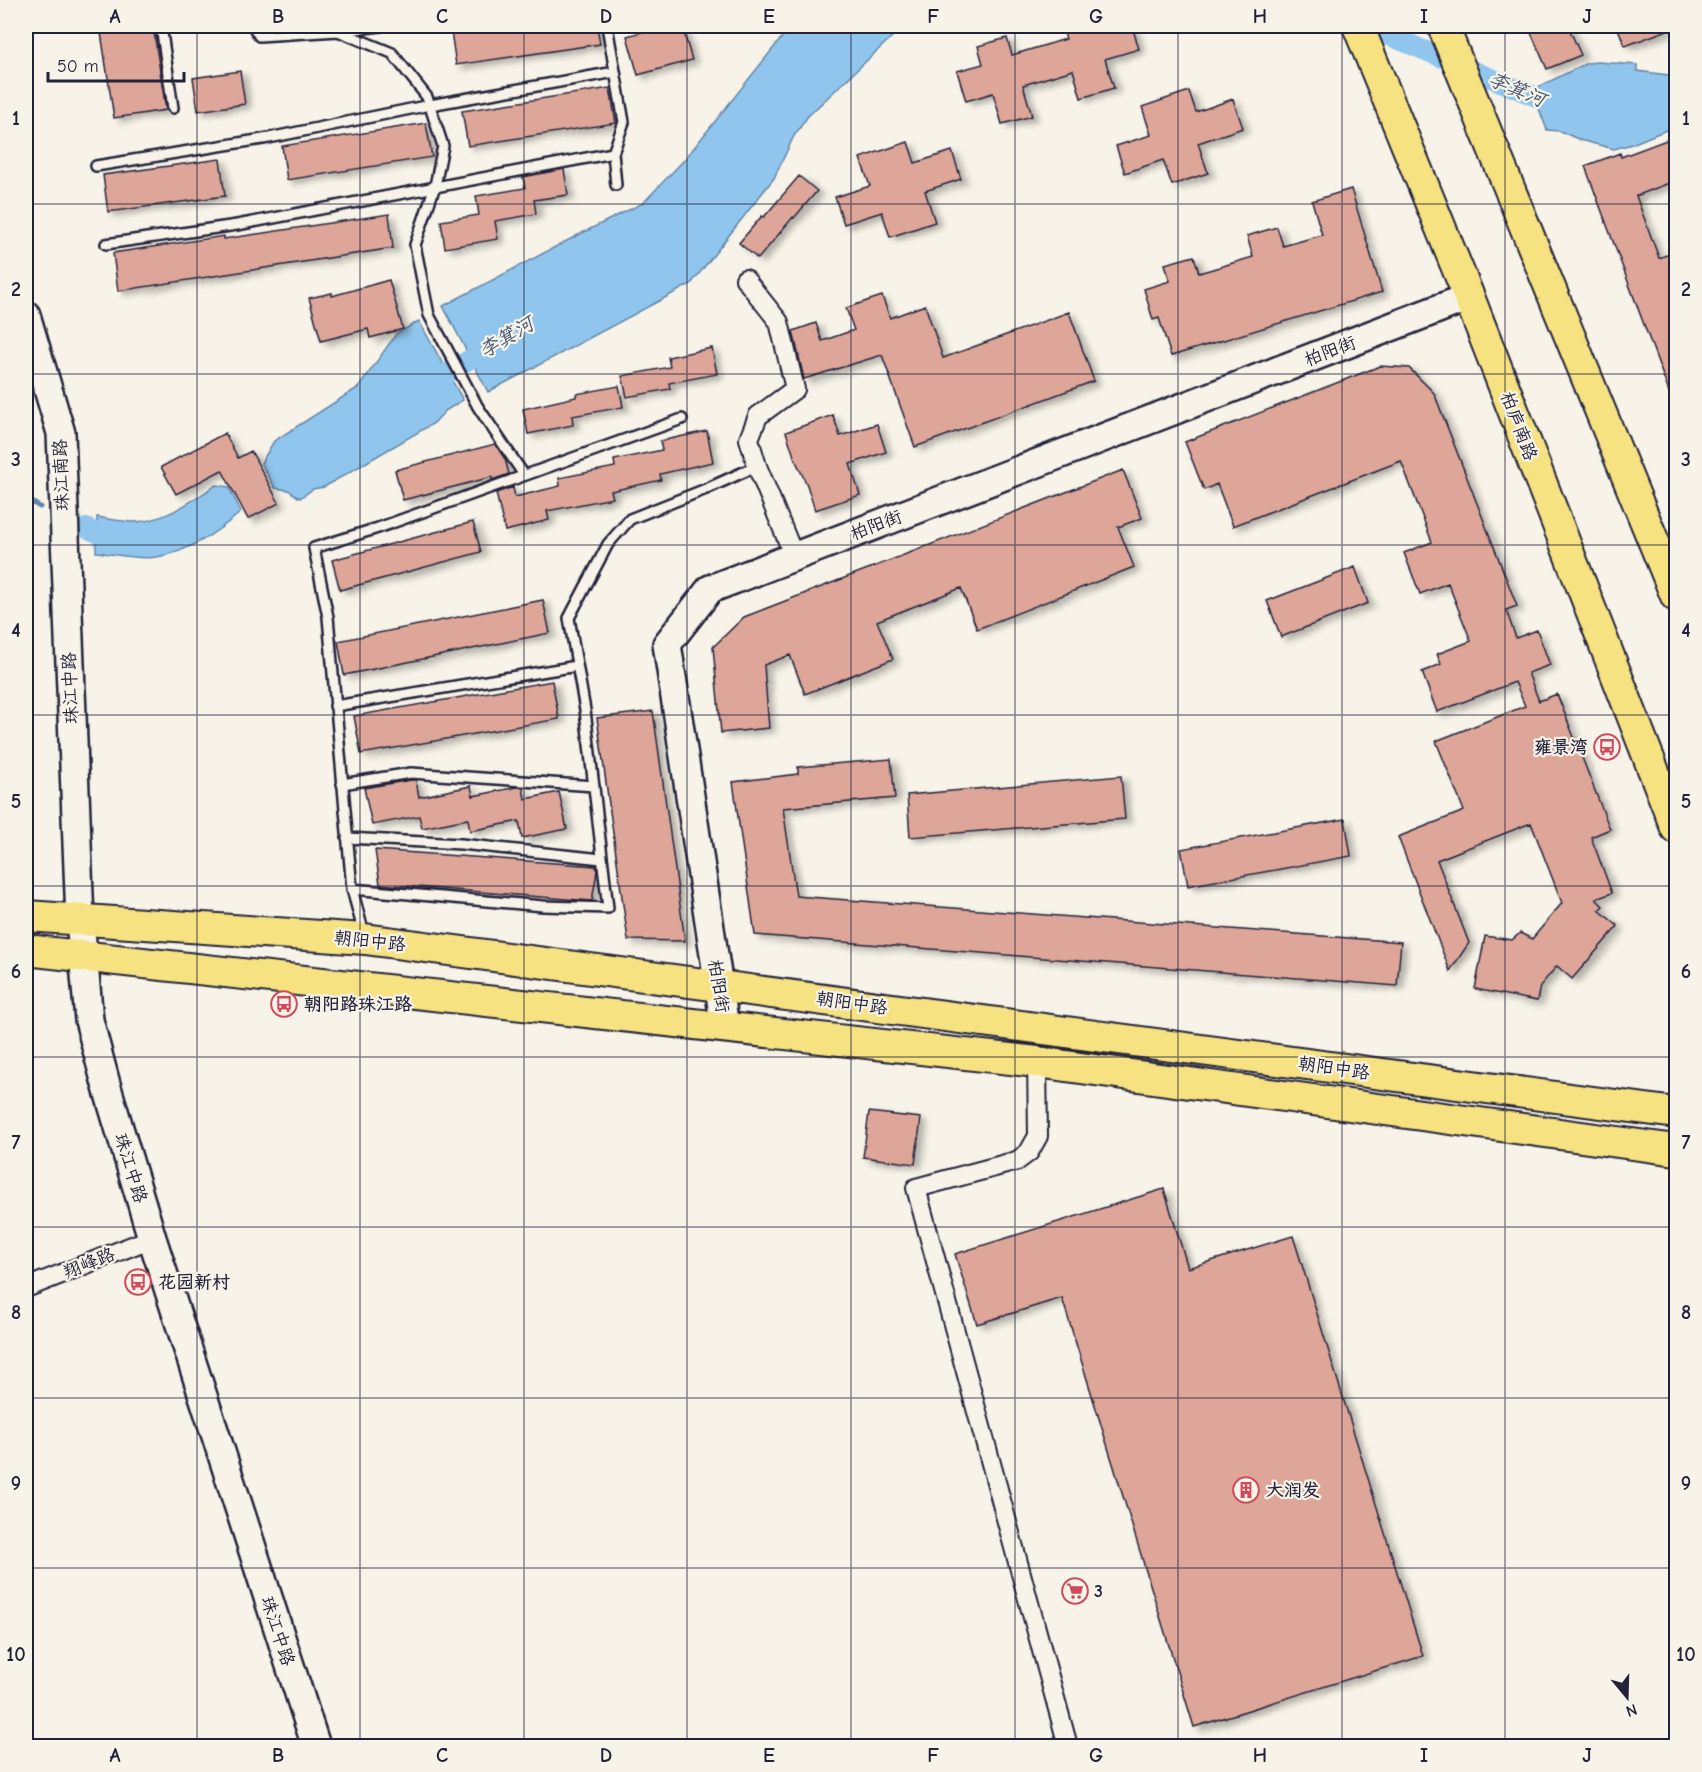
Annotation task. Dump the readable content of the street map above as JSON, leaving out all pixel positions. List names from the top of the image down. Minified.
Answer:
{"streets":{"main road":["柏庐南路","朝阳中路"],"street":["柏阳街","珠江南路","珠江中路","翔峰路"]},"crossings":[["柏阳街","柏庐南路"],["柏阳街","朝阳中路"],["珠江南路","珠江中路"],["珠江中路","朝阳中路"],["珠江中路","翔峰路"]],"water":["李箕河"],"places":{"bus stop":["雍景湾","朝阳路珠江路","花园新村"],"building":["大润发"],"supermarket":["3"]},"scale_bar":"50 m","north":"bottom","grid":{"columns":["A","B","C","D","E","F","G","H","I","J"],"rows":["1","2","3","4","5","6","7","8","9","10"]}}
